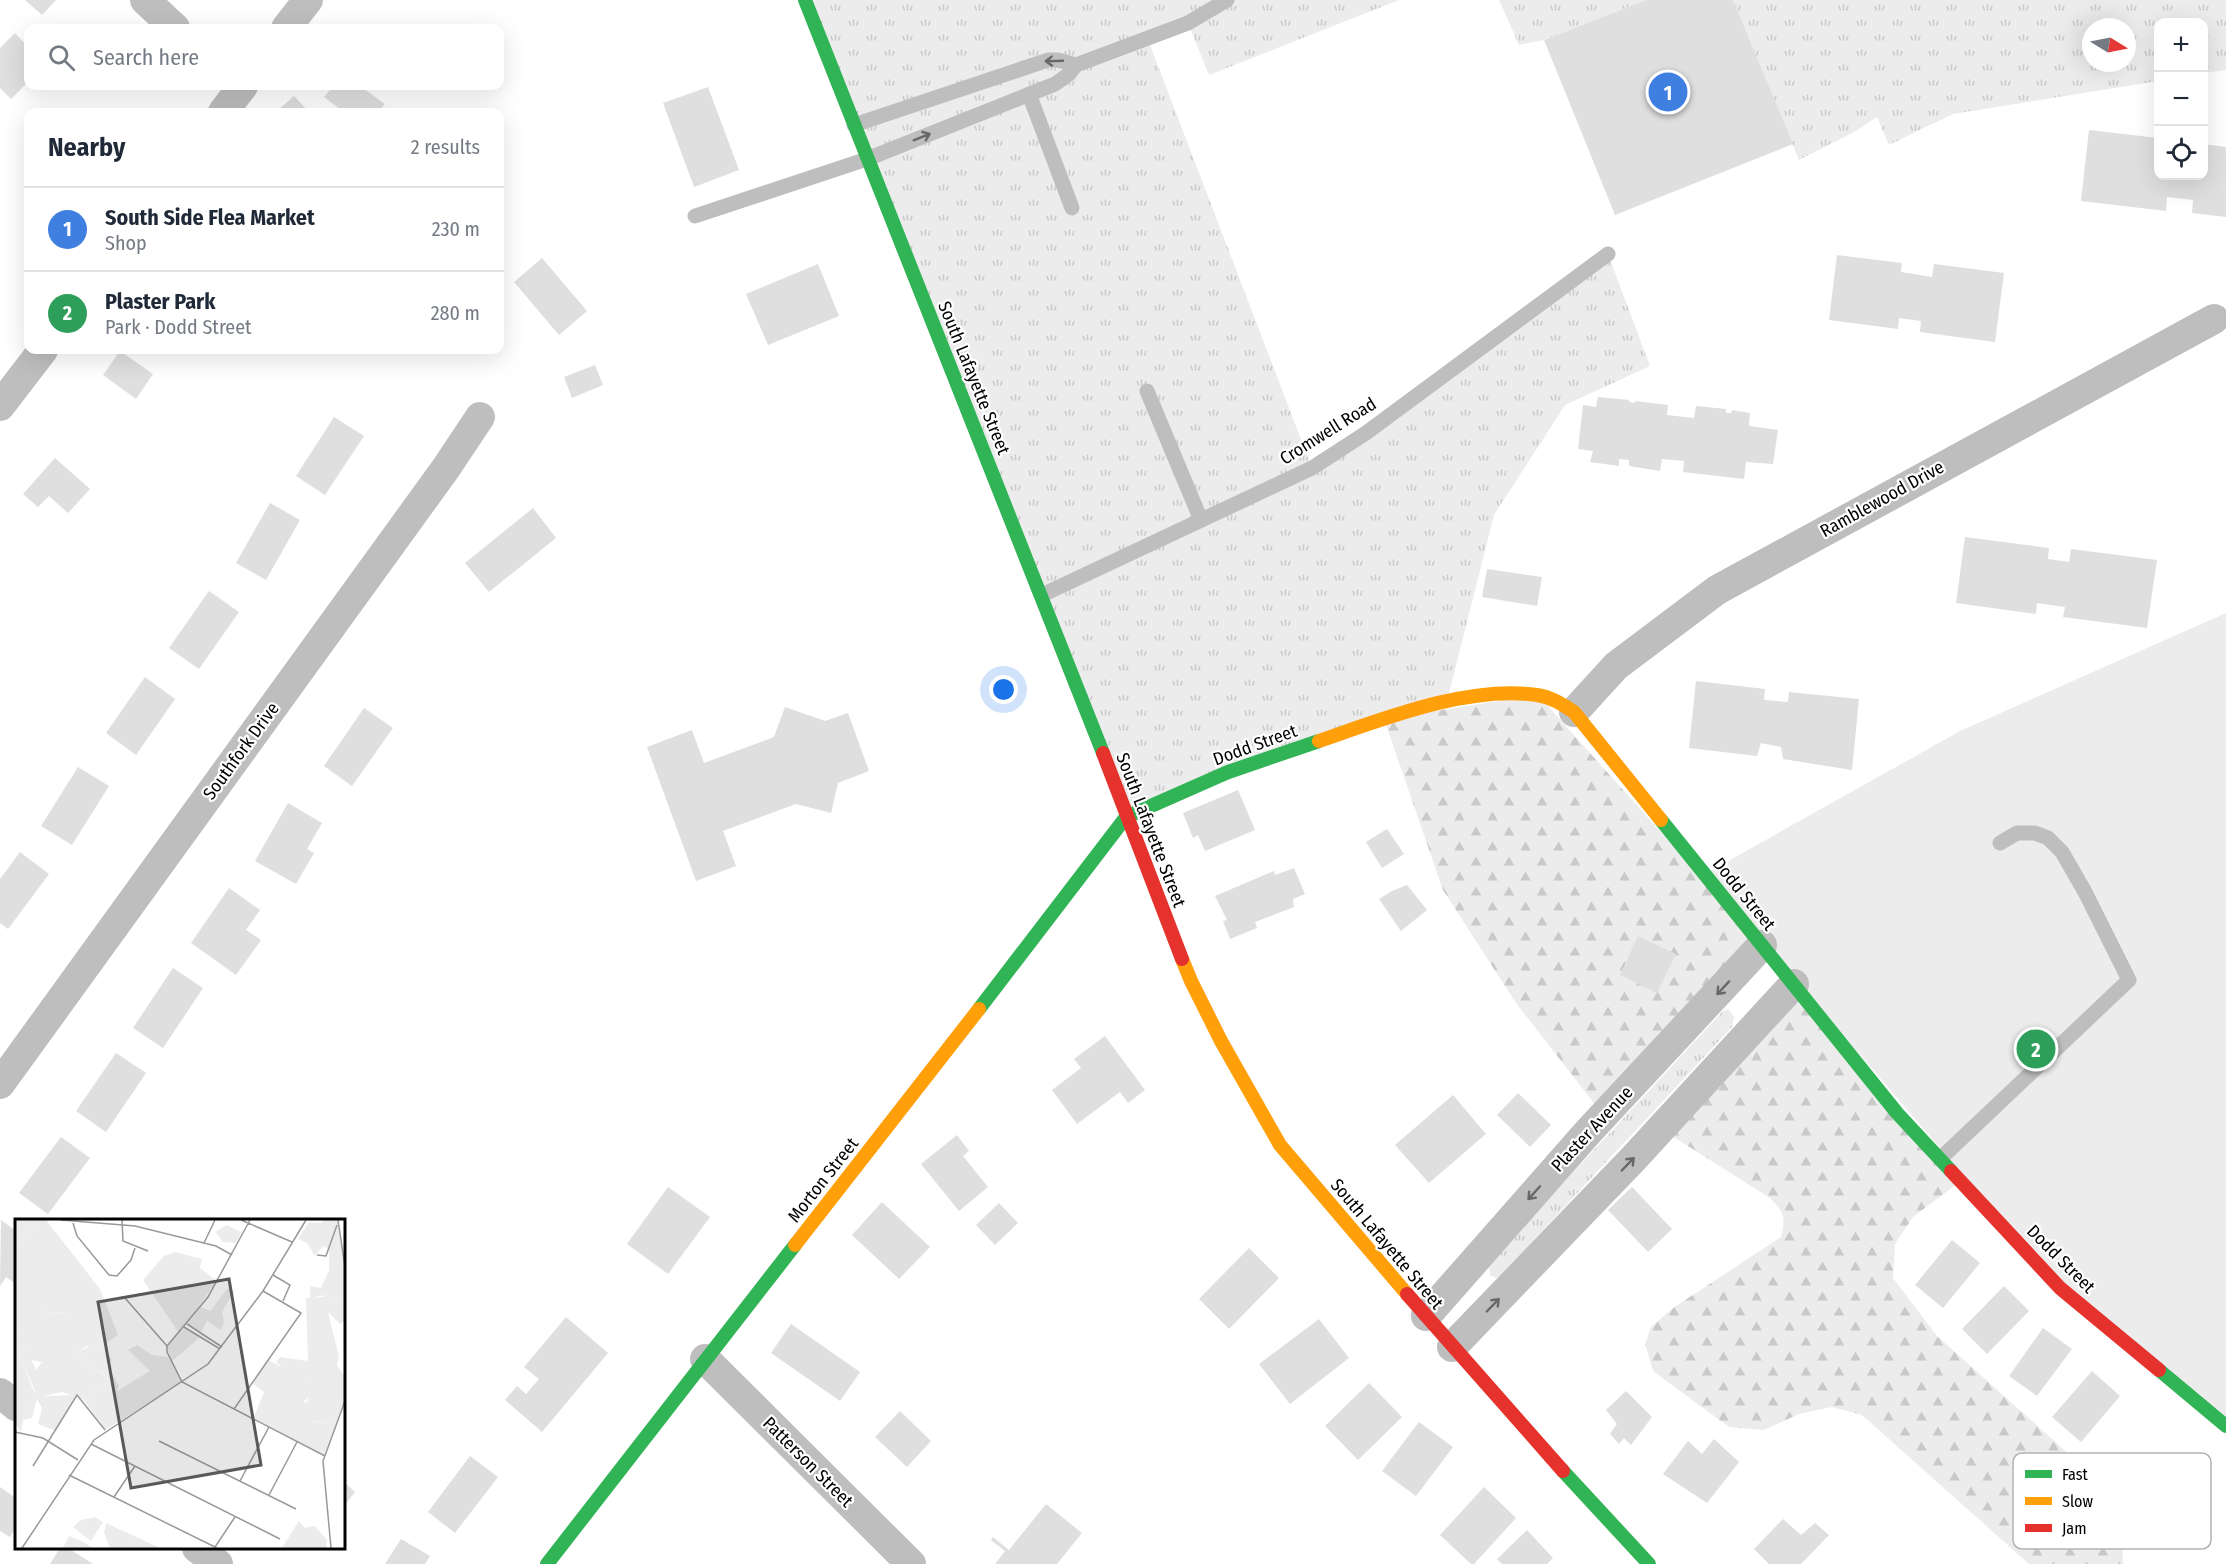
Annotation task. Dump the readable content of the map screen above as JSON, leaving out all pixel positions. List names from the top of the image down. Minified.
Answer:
{"streets":{"street":["South Lafayette Street","Ramblewood Drive","Dodd Street","Southfork Drive","Plaster Avenue","Morton Street","Patterson Street"],"lane":["Cromwell Road"]},"crossings":[["South Lafayette Street","Cromwell Road"],["South Lafayette Street","Dodd Street"],["South Lafayette Street","Plaster Avenue"],["South Lafayette Street","Morton Street"],["Ramblewood Drive","Dodd Street"],["Dodd Street","Plaster Avenue"],["Dodd Street","Morton Street"],["Morton Street","Patterson Street"]],"legend":["Fast","Slow","Jam"],"north":"right","page":{"map_buttons":["+","−"],"search":"Search here","pins":["1","2"],"heading":["Nearby","2 results"],"list":[{"mark":"1","name":"South Side Flea Market","note":"Shop","value":"230 m"},{"mark":"2","name":"Plaster Park","note":"Park · Dodd Street","value":"280 m"}]}}
